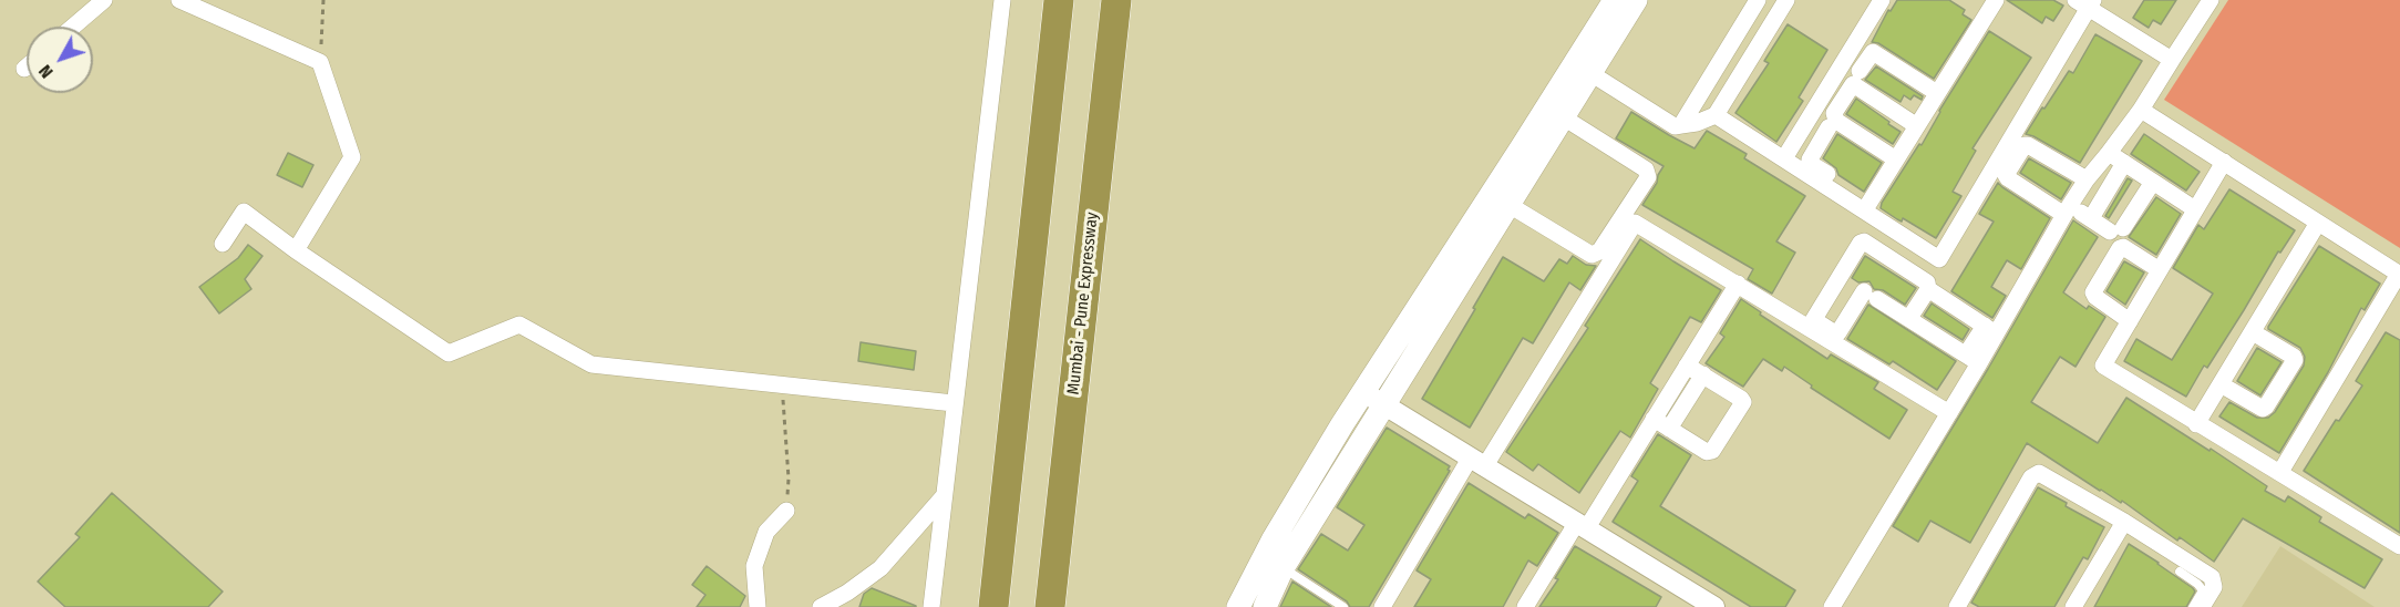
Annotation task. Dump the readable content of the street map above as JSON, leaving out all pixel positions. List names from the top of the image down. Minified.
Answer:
{"streets":{"highway":["Mumbai - Pune Expressway"]},"north":"bottom left"}
